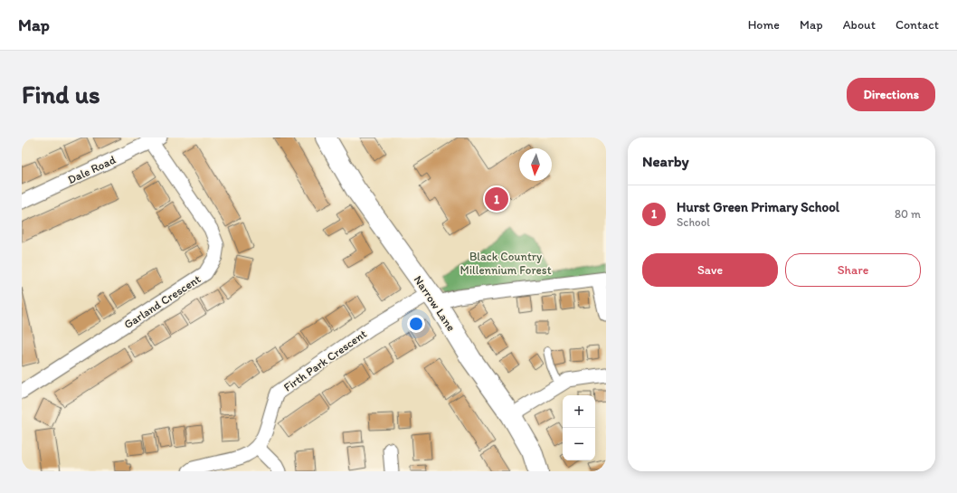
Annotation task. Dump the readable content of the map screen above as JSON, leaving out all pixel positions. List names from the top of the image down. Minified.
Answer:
{"streets":{"main road":["Narrow Lane"],"street":["Dale Road","Garland Crescent","Firth Park Crescent"]},"crossings":[["Dale Road","Garland Crescent"],["Narrow Lane","Firth Park Crescent"]],"parks":["Black Country Millennium Forest"],"north":"bottom","page":{"header":"Map","nav":["Home","Map","About","Contact"],"buttons":["Directions",["Save","Share"]],"title":"Find us","heading":"Nearby","list":[{"mark":"1","name":"Hurst Green Primary School","note":"School","value":"80 m"}],"pins":"1","map_buttons":["+","−"]}}
